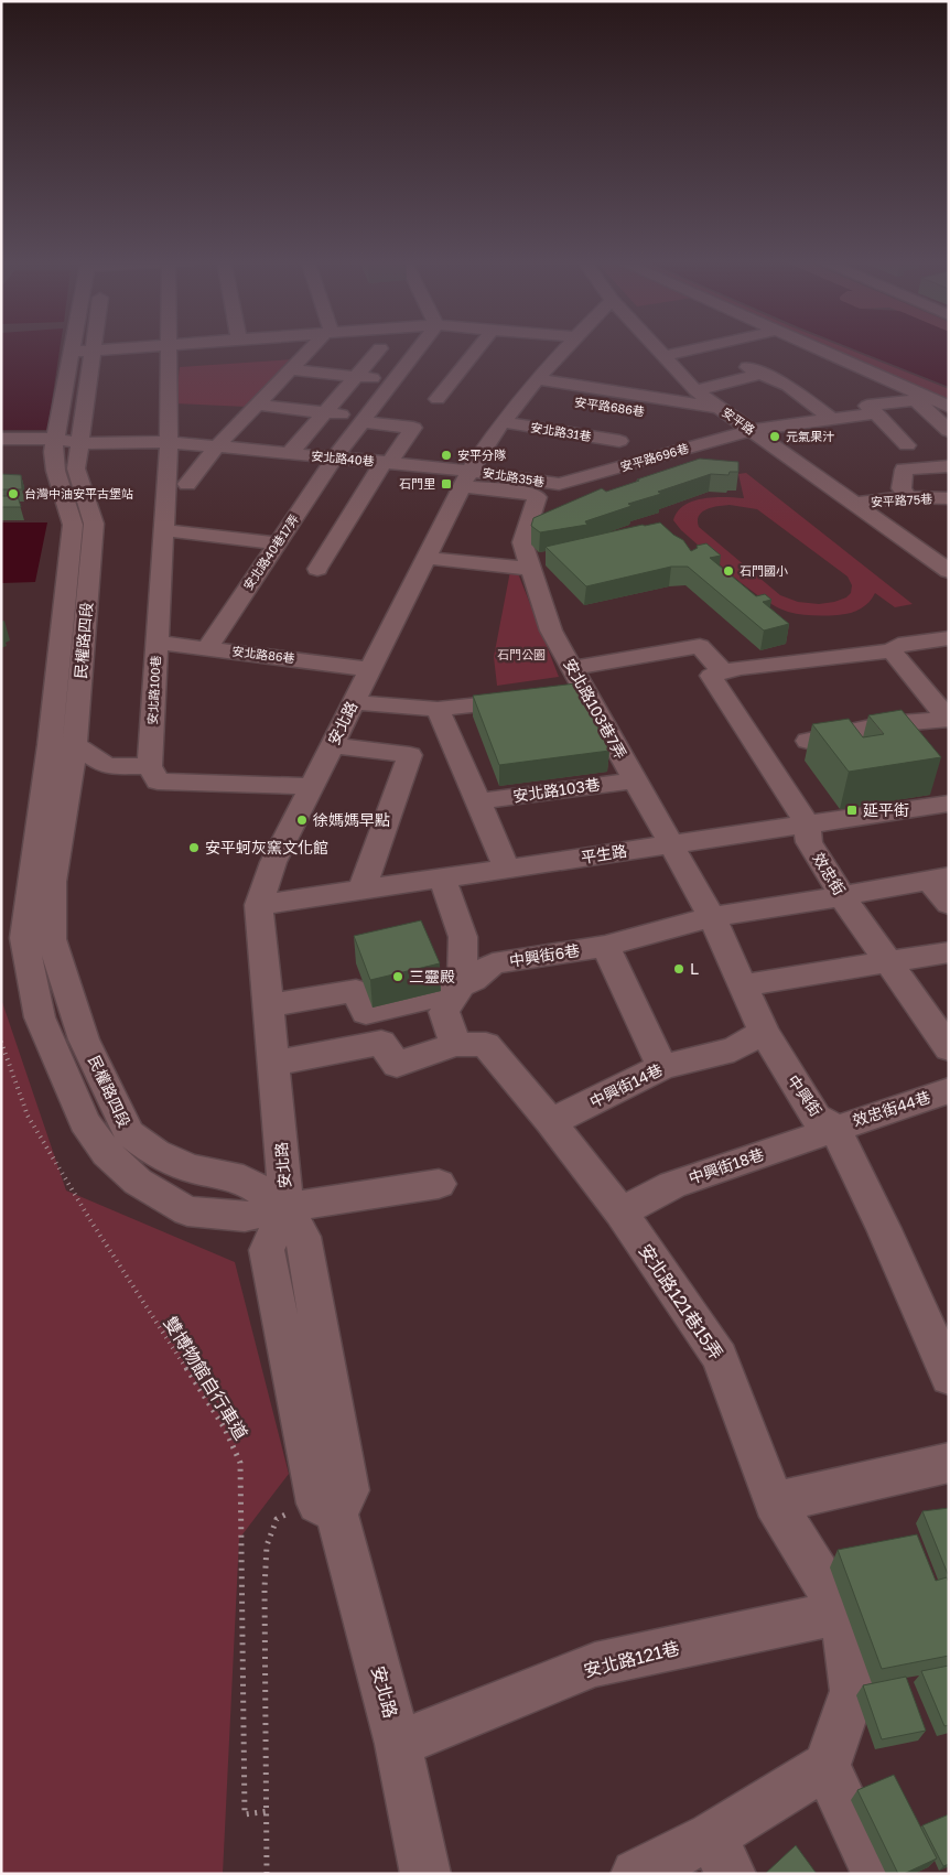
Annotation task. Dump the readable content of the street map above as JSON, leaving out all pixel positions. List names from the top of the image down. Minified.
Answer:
{"streets":{"street":["安平路686巷","安平路","安北路31巷","安平路696巷","安北路40巷","安北路35巷","安平路75巷","安北路40巷17弄","民權路四段","安北路86巷","安北路100巷","安北路103巷7弄","安北路","安北路103巷","平生路","效忠街","中興街6巷","中興街14巷","中興街","效忠街44巷","中興街18巷","安北路121巷15弄","安北路121巷"],"path":["雙博物館自行車道"]},"crossings":[["安平路686巷","安平路"],["安平路686巷","安平路696巷"],["安平路686巷","安北路"],["安平路","安平路696巷"],["安平路","安平路75巷"],["安北路31巷","安北路"],["安平路696巷","安北路35巷"],["安北路40巷","安北路35巷"],["安北路40巷","安北路40巷17弄"],["安北路40巷","民權路四段"],["安北路40巷","安北路100巷"],["安北路40巷","安北路103巷7弄"],["安北路40巷","安北路"],["安北路35巷","安北路103巷7弄"],["安北路35巷","安北路"],["安北路40巷17弄","安北路86巷"],["民權路四段","安北路"],["安北路86巷","安北路100巷"],["安北路86巷","安北路"],["安北路103巷7弄","安北路"],["安北路103巷7弄","安北路103巷"],["安北路103巷7弄","平生路"],["安北路103巷7弄","中興街"],["安北路","平生路"],["安北路","中興街6巷"],["安北路","安北路121巷"],["平生路","效忠街"],["平生路","中興街"],["效忠街","中興街6巷"],["中興街6巷","中興街"],["中興街14巷","中興街"],["中興街14巷","安北路121巷15弄"],["中興街","效忠街44巷"],["中興街","中興街18巷"],["效忠街44巷","中興街18巷"],["中興街18巷","安北路121巷15弄"],["安北路121巷15弄","安北路121巷"]],"parks":["石門公園"],"places":{"other":["元氣果汁","安平分隊","台灣中油安平古堡站","石門國小","徐媽媽早點","安平蚵灰窯文化館","L","三靈殿"],"transit":["石門里","延平街"]}}
